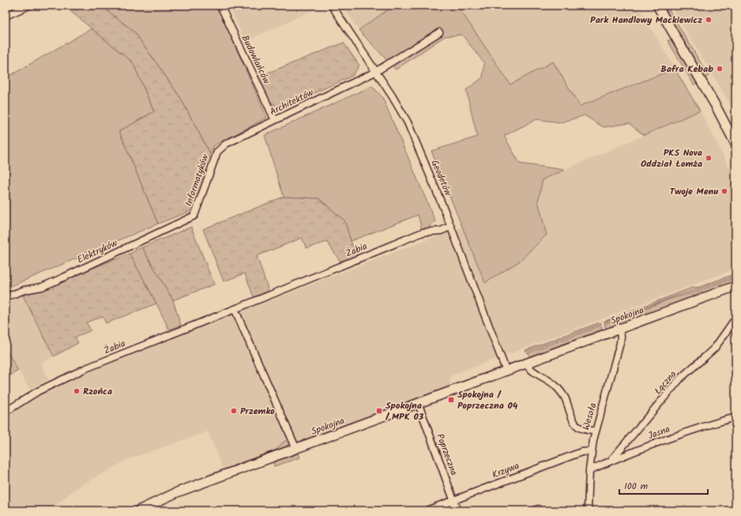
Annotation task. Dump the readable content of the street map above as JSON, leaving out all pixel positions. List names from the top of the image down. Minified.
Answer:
{"streets":{"street":["Budowlańców","Architektów","Geodetów","Informatyków","Żabia","Elektryków","Spokojna","Łączna","Wesoła","Jasna","Poprzeczna","Krzywa"]},"crossings":[["Budowlańców","Architektów"],["Architektów","Geodetów"],["Architektów","Informatyków"],["Geodetów","Żabia"],["Geodetów","Spokojna"],["Informatyków","Elektryków"],["Spokojna","Wesoła"],["Spokojna","Poprzeczna"],["Łączna","Jasna"],["Wesoła","Jasna"],["Wesoła","Krzywa"],["Poprzeczna","Krzywa"]],"places":{"other":["Park Handlowy Mackiewicz","Bafra Kebab","PKS Nova Oddział Łomża","Twoje Menu","Rzońca","Przemko"],"transit":["Spokojna / Poprzeczna 04","Spokojna / MPK 03"]},"scale_bar":"100 m"}
